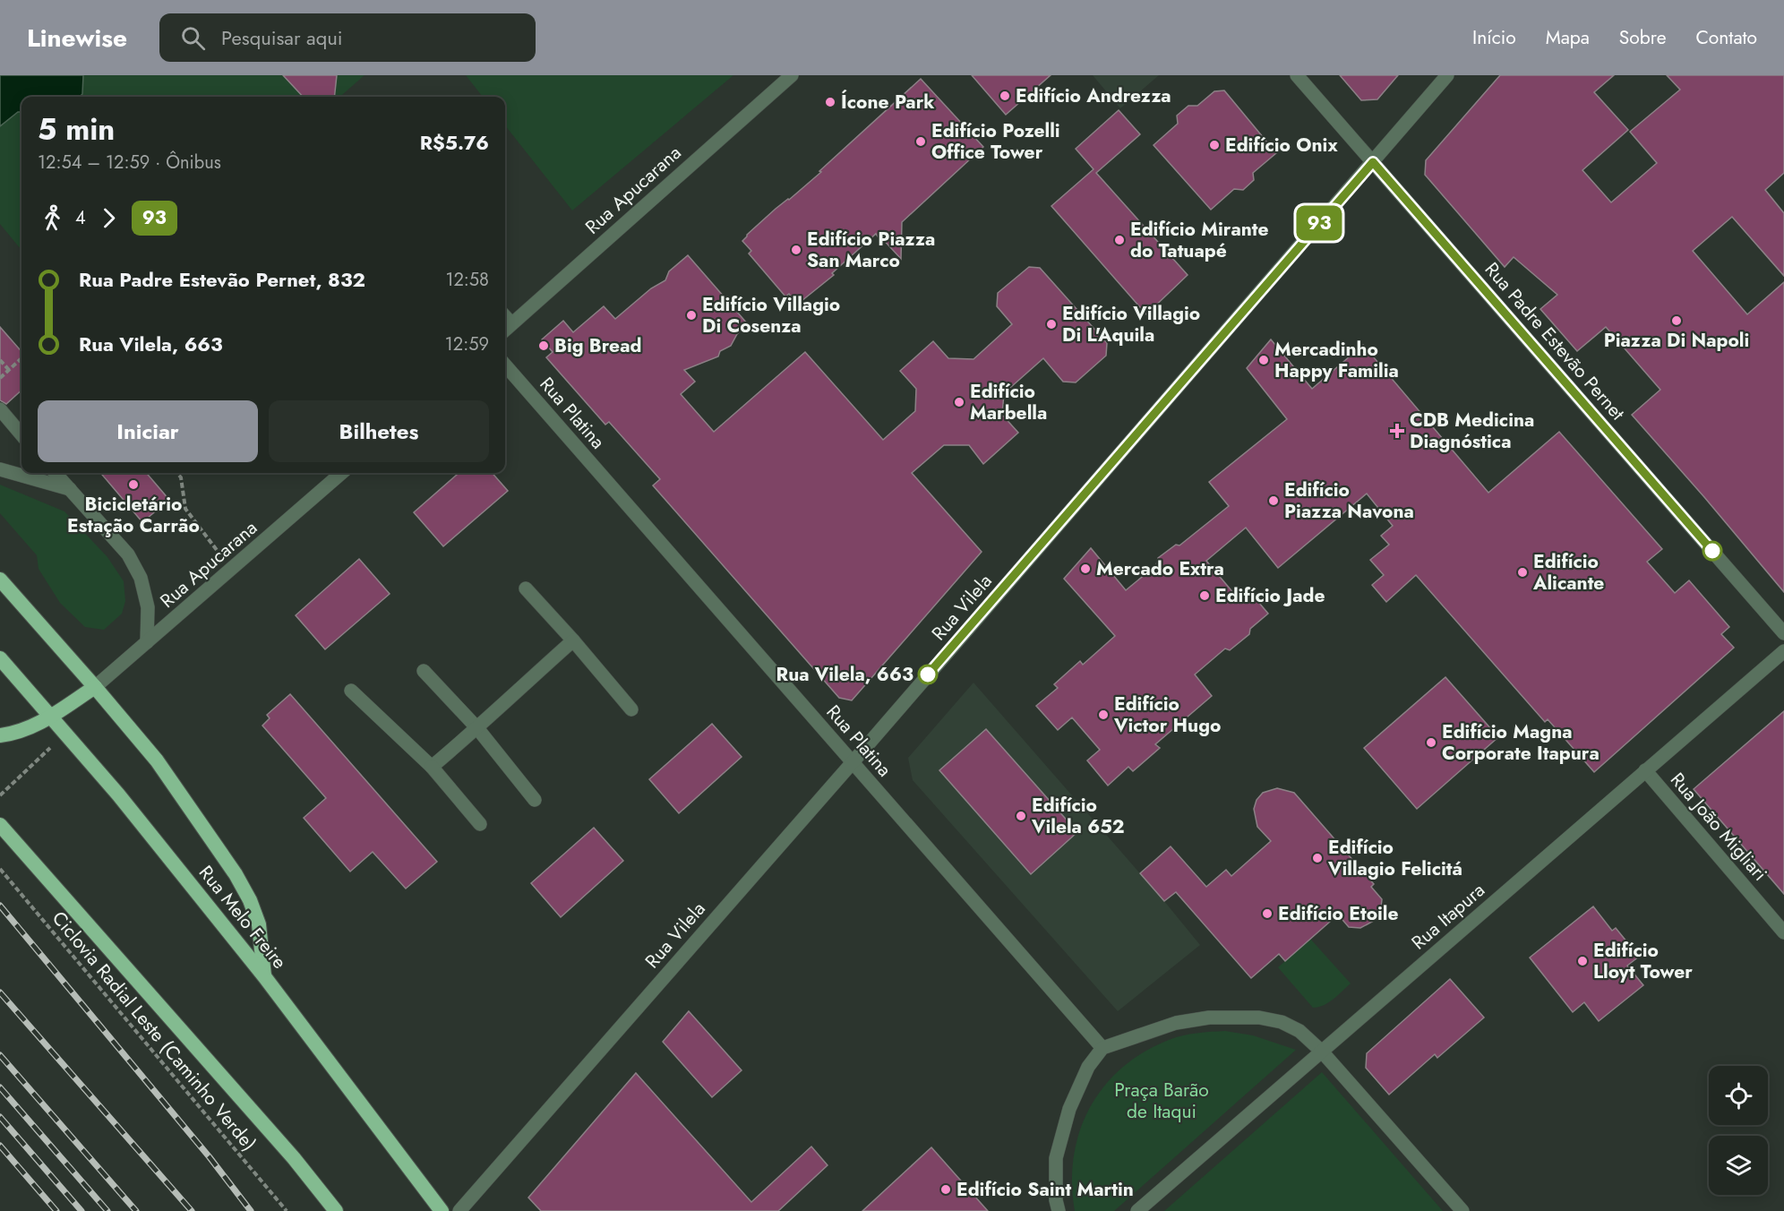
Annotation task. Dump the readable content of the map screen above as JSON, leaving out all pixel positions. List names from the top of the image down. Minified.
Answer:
{"streets":{"highway":["Rua Melo Freire"],"street":["Rua Apucarana","Rua Padre Estevão Pernet","Rua Platina","Rua Vilela","Rua João Migliari","Rua Itapura"],"path":["Ciclovia Radial Leste (Caminho Verde)"]},"crossings":[["Rua Padre Estevão Pernet","Rua Vilela"],["Rua Platina","Rua Vilela"],["Rua João Migliari","Rua Itapura"]],"parks":["Praça Barão de Itaqui"],"places":{"other":["Edifício Andrezza","Ícone Park","Edifício Pozelli Office Tower","Edifício Onix","Edifício Mirante do Tatuapé","Edifício Piazza San Marco","Edifício Villagio Di Cosenza","Piazza Di Napoli","Edifício Villagio Di L'Aquila","Big Bread","Mercadinho Happy Familia","Edifício Marbella","Bicicletário Estação Carrão","Edifício Piazza Navona","Mercado Extra","Edifício Alicante","Edifício Jade","Rua Vilela, 663","Edifício Victor Hugo","Edifício Magna Corporate Itapura","Edifício Vilela 652","Edifício Villagio Felicitá","Edifício Etoile","Edifício Lloyt Tower","Edifício Saint Martin"],"health":["CDB Medicina Diagnóstica"]},"lines":["bus line 93"],"page":{"header":"Linewise","search":"Pesquisar aqui","nav":["Início","Mapa","Sobre","Contato"],"on_map":"93","heading":["5 min","12:54 – 12:59 · Ônibus","R$5.76"],"legs":["4","93"],"list":[{"name":"Rua Padre Estevão Pernet, 832","value":"12:58"},{"name":"Rua Vilela, 663","value":"12:59"}],"buttons":["Iniciar","Bilhetes"]}}
